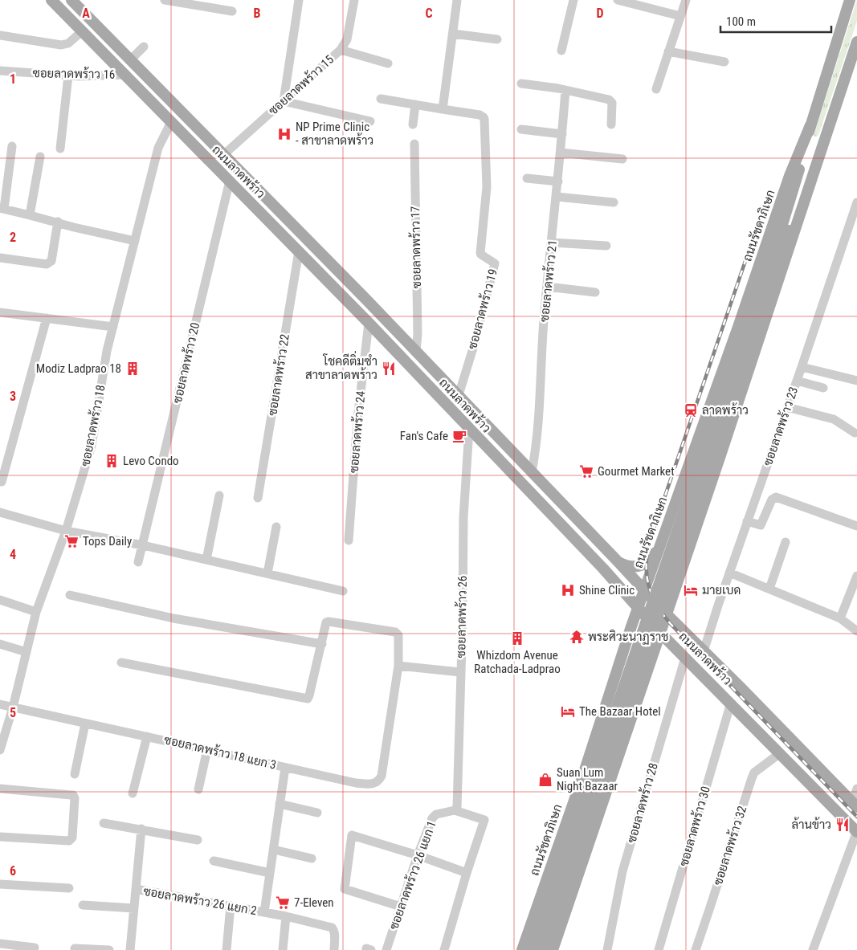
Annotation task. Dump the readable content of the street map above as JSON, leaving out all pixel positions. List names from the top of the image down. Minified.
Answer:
{"streets":{"main road":["ถนนลาดพร้าว","ถนนรัชดาภิเษก"],"street":["ซอยลาดพร้าว 16","ซอยลาดพร้าว 15","ซอยลาดพร้าว 17","ซอยลาดพร้าว 21","ซอยลาดพร้าว 19","ซอยลาดพร้าว 20","ซอยลาดพร้าว 22","ซอยลาดพร้าว 18","ซอยลาดพร้าว 23","ซอยลาดพร้าว 24","ซอยลาดพร้าว 26","ซอยลาดพร้าว 18 แยก 3","ซอยลาดพร้าว 28","ซอยลาดพร้าว 30","ซอยลาดพร้าว 32","ซอยลาดพร้าว 26 แยก 1","ซอยลาดพร้าว 26 แยก 2"]},"crossings":[["ซอยลาดพร้าว 16","ถนนลาดพร้าว"],["ซอยลาดพร้าว 15","ถนนลาดพร้าว"],["ถนนลาดพร้าว","ถนนรัชดาภิเษก"],["ถนนลาดพร้าว","ซอยลาดพร้าว 17"],["ถนนลาดพร้าว","ซอยลาดพร้าว 21"],["ถนนลาดพร้าว","ซอยลาดพร้าว 19"],["ถนนลาดพร้าว","ซอยลาดพร้าว 20"],["ถนนลาดพร้าว","ซอยลาดพร้าว 22"],["ถนนลาดพร้าว","ซอยลาดพร้าว 18"],["ถนนลาดพร้าว","ซอยลาดพร้าว 23"],["ถนนลาดพร้าว","ซอยลาดพร้าว 24"],["ถนนลาดพร้าว","ซอยลาดพร้าว 26"],["ถนนลาดพร้าว","ซอยลาดพร้าว 28"],["ถนนลาดพร้าว","ซอยลาดพร้าว 30"],["ถนนลาดพร้าว","ซอยลาดพร้าว 32"],["ซอยลาดพร้าว 18","ซอยลาดพร้าว 18 แยก 3"],["ซอยลาดพร้าว 18 แยก 3","ซอยลาดพร้าว 26 แยก 2"]],"places":{"hospital":["NP Prime Clinic - สาขาลาดพร้าว","Shine Clinic"],"building":["Modiz Ladprao 18","Levo Condo","Whizdom Avenue Ratchada-Ladprao"],"restaurant":["โชคดีติ่มซำ สาขาลาดพร้าว","ล้านข้าว"],"station":["ลาดพร้าว"],"cafe":["Fan's Cafe"],"supermarket":["Gourmet Market","Tops Daily","7-Eleven"],"hotel":["มายเบด","The Bazaar Hotel"],"temple":["พระศิวะนาฏราช"],"shop":["Suan Lum Night Bazaar"]},"scale_bar":"100 m","grid":{"columns":["A","B","C","D"],"rows":["1","2","3","4","5","6"]}}
